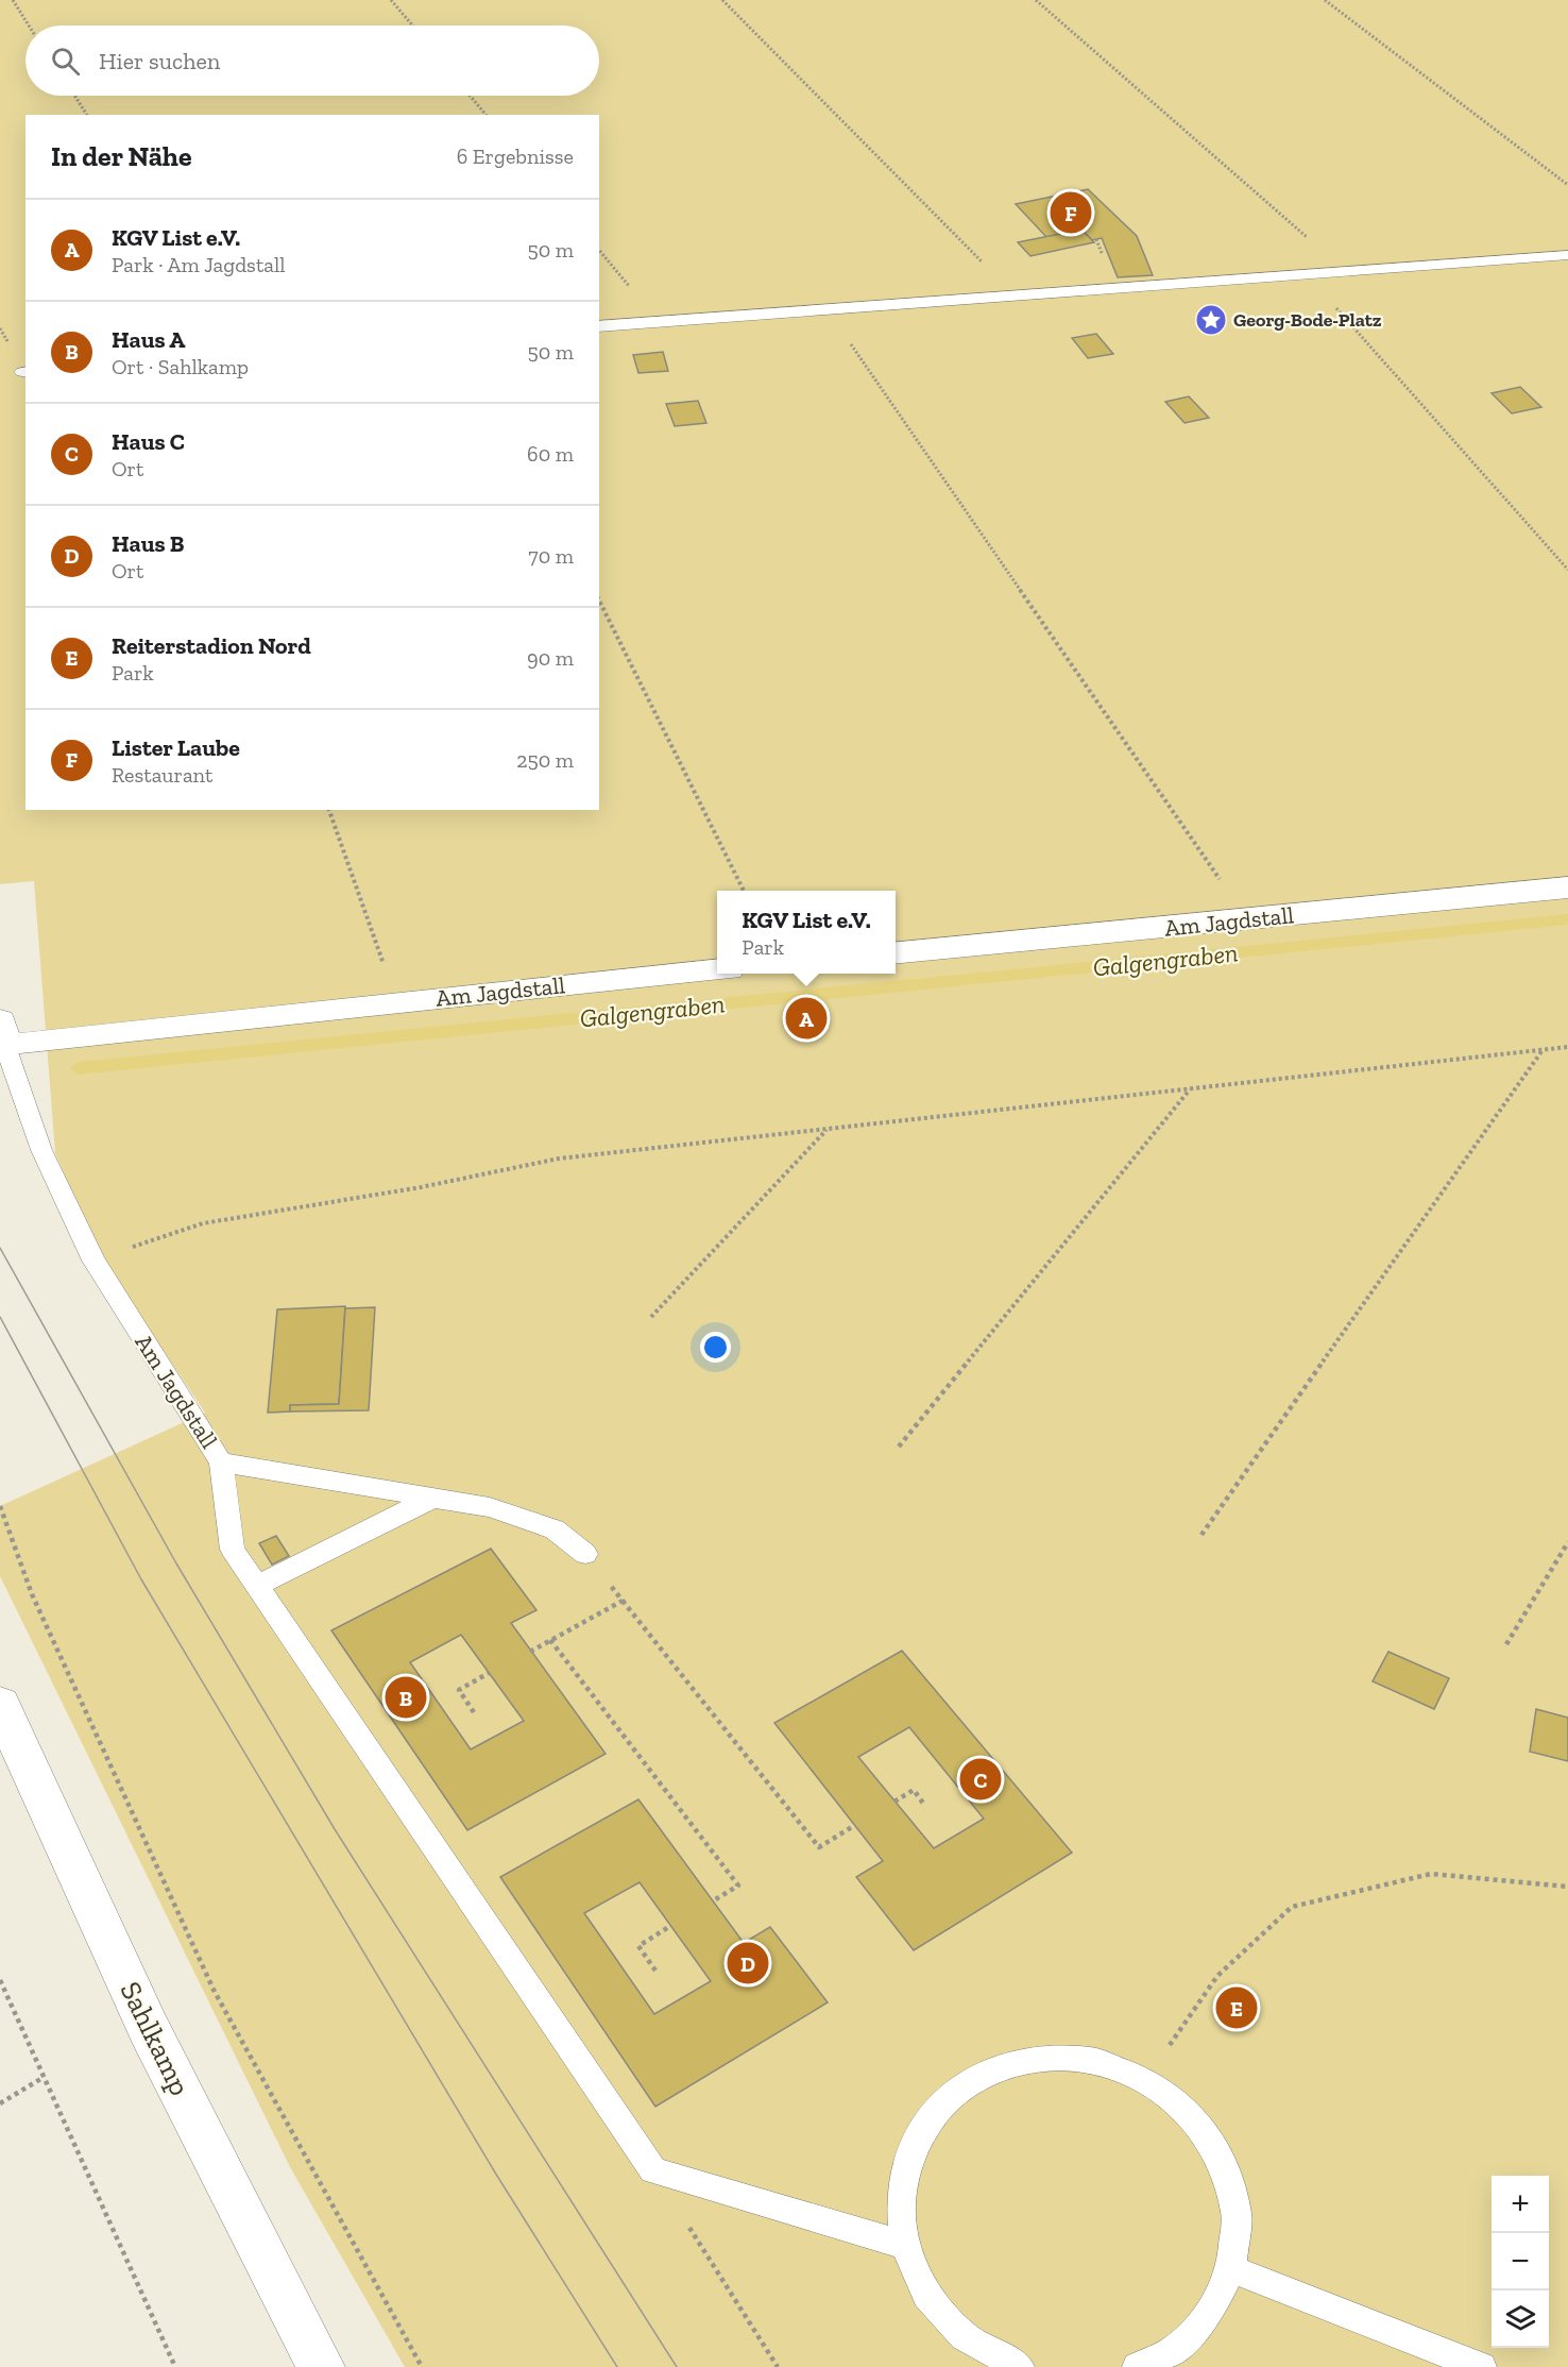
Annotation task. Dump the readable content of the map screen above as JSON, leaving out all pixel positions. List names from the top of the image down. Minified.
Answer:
{"streets":{"street":["Am Jagdstall","Sahlkamp"]},"water":["Galgengraben"],"places":{"place":["Georg-Bode-Platz"]},"page":{"search":"Hier suchen","heading":["In der Nähe","6 Ergebnisse"],"pins":["F","A","B","C","D","E"],"list":[{"mark":"A","name":"KGV List e.V.","note":"Park · Am Jagdstall","value":"50 m"},{"mark":"B","name":"Haus A","note":"Ort · Sahlkamp","value":"50 m"},{"mark":"C","name":"Haus C","note":"Ort","value":"60 m"},{"mark":"D","name":"Haus B","note":"Ort","value":"70 m"},{"mark":"E","name":"Reiterstadion Nord","note":"Park","value":"90 m"},{"mark":"F","name":"Lister Laube","note":"Restaurant","value":"250 m"}],"popup":["KGV List e.V.","Park"],"map_buttons":["+","−"]}}
